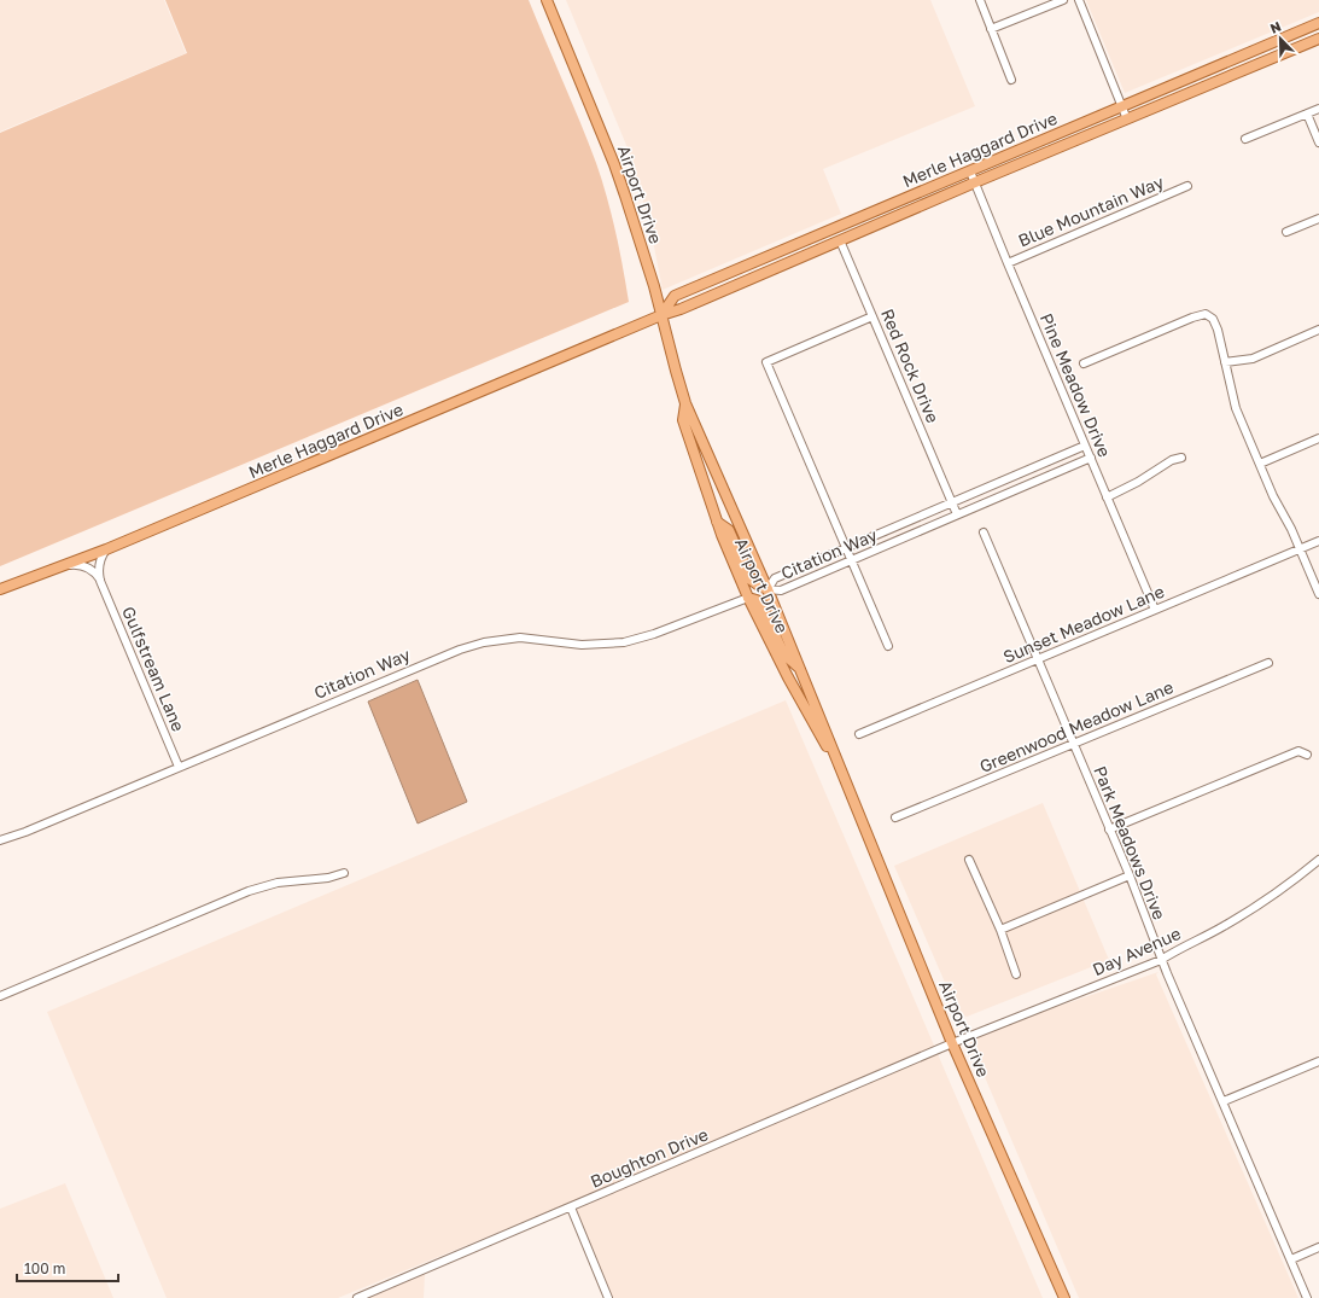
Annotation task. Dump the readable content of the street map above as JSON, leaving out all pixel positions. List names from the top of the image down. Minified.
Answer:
{"streets":{"main road":["Merle Haggard Drive","Airport Drive"],"street":["Blue Mountain Way","Red Rock Drive","Pine Meadow Drive","Citation Way","Sunset Meadow Lane","Gulfstream Lane","Greenwood Meadow Lane","Park Meadows Drive","Day Avenue","Boughton Drive"]},"crossings":[["Merle Haggard Drive","Airport Drive"],["Merle Haggard Drive","Red Rock Drive"],["Merle Haggard Drive","Pine Meadow Drive"],["Merle Haggard Drive","Gulfstream Lane"],["Airport Drive","Citation Way"],["Airport Drive","Day Avenue"],["Airport Drive","Boughton Drive"],["Blue Mountain Way","Pine Meadow Drive"],["Red Rock Drive","Citation Way"],["Pine Meadow Drive","Citation Way"],["Pine Meadow Drive","Sunset Meadow Lane"],["Citation Way","Gulfstream Lane"],["Sunset Meadow Lane","Park Meadows Drive"],["Greenwood Meadow Lane","Park Meadows Drive"],["Park Meadows Drive","Day Avenue"],["Day Avenue","Boughton Drive"]],"scale_bar":"100 m","north":"top left"}
